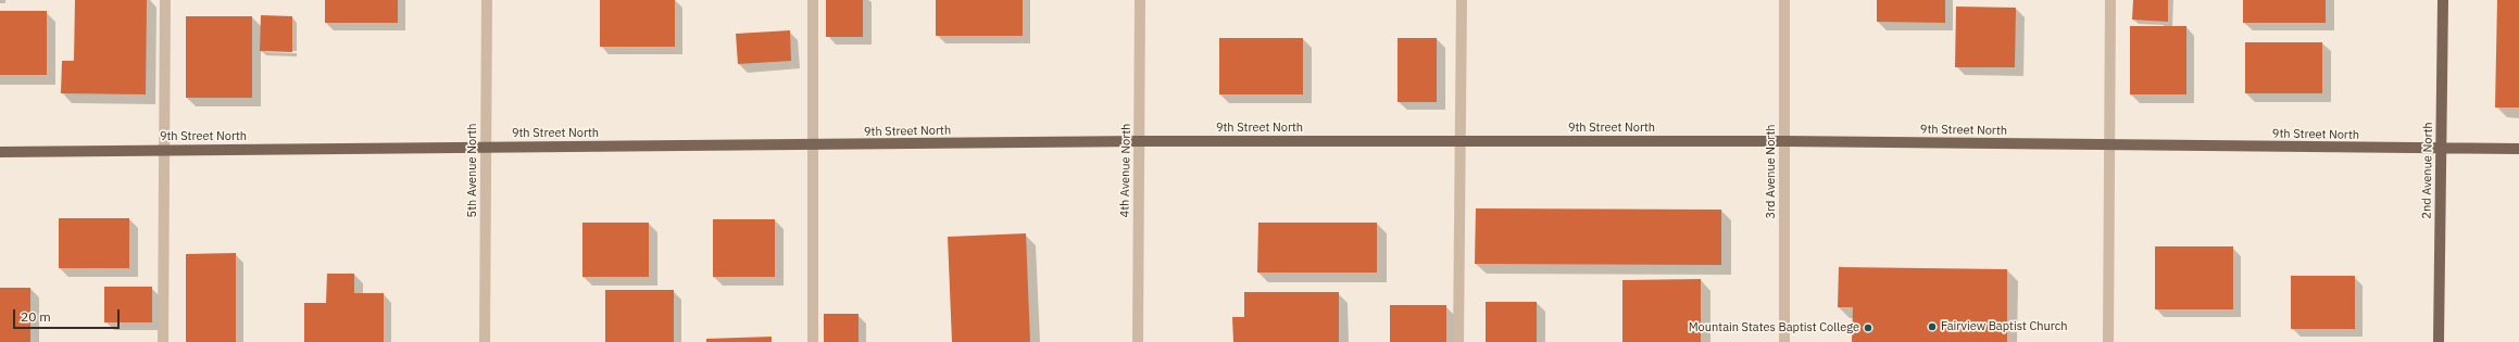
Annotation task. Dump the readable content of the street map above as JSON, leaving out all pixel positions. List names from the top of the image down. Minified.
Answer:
{"streets":{"main road":["9th Street North","2nd Avenue North"],"street":["5th Avenue North","4th Avenue North","3rd Avenue North"]},"crossings":[["9th Street North","5th Avenue North"],["9th Street North","4th Avenue North"],["9th Street North","2nd Avenue North"],["9th Street North","3rd Avenue North"]],"places":["Fairview Baptist Church","Mountain States Baptist College"],"scale_bar":"20 m"}
